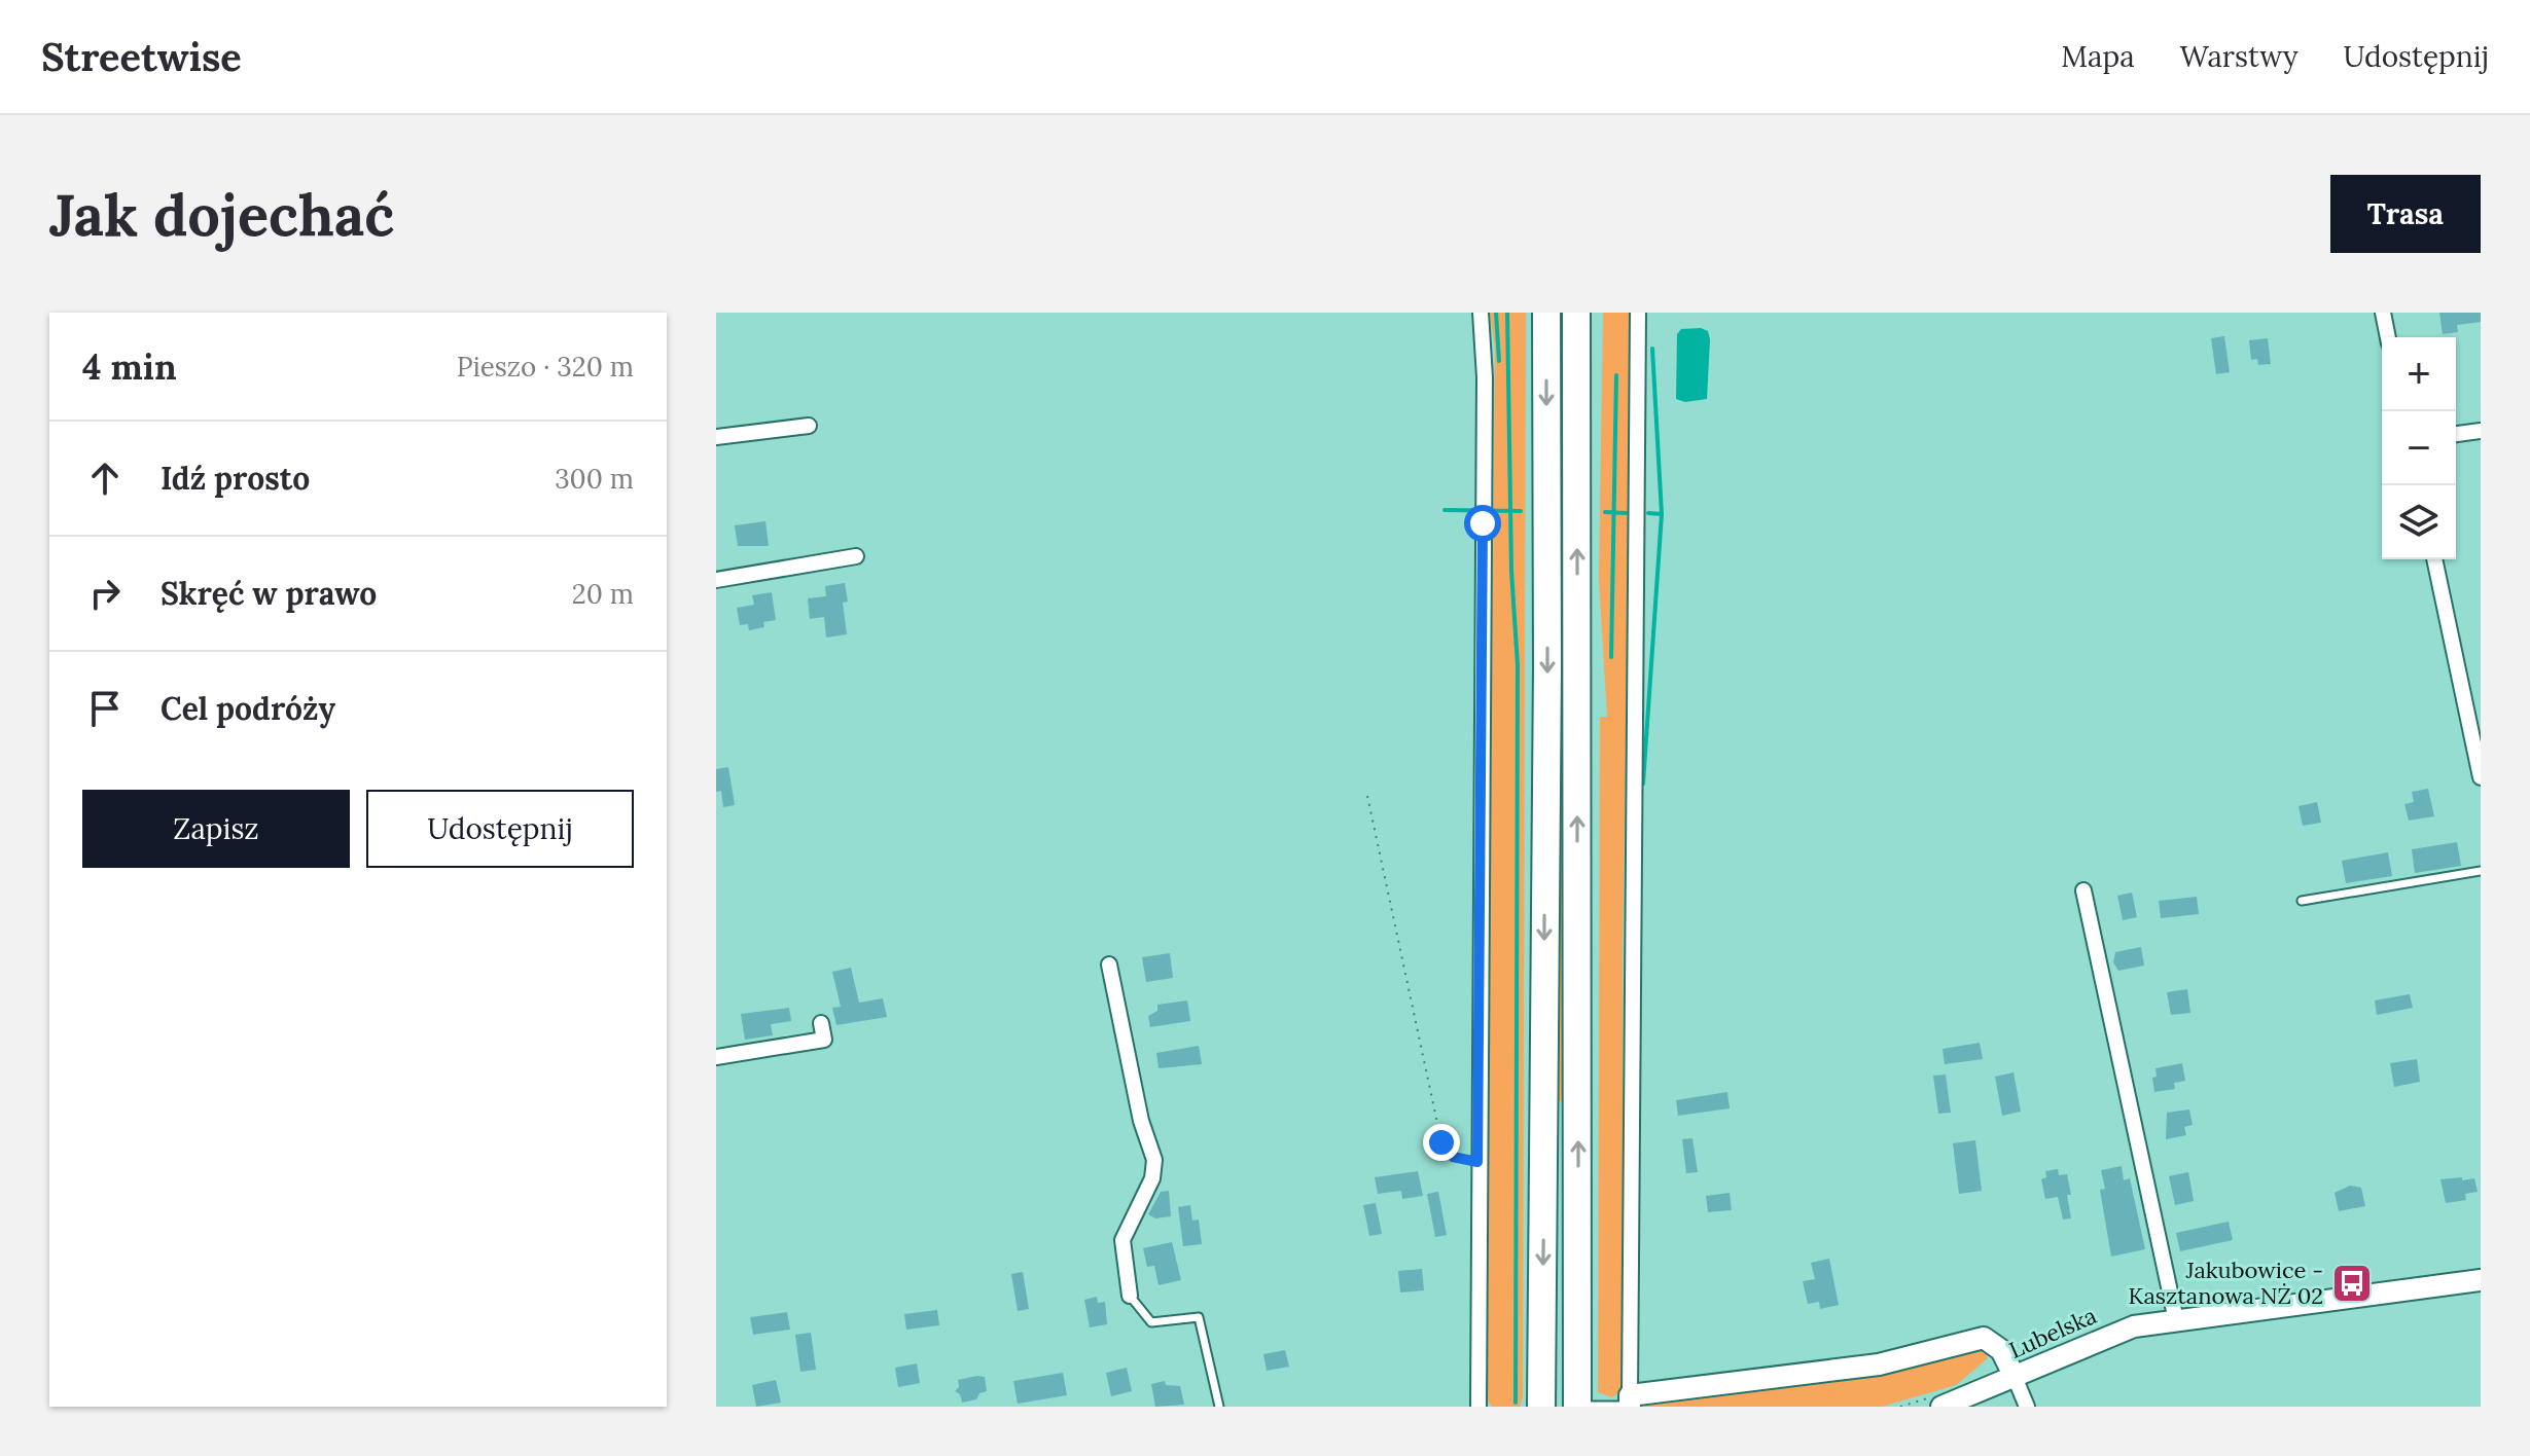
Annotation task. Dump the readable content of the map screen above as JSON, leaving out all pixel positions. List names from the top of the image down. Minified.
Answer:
{"streets":{"street":["Lubelska"]},"places":{"bus stop":["Jakubowice - Kasztanowa NŻ 02"]},"page":{"header":"Streetwise","nav":["Mapa","Warstwy","Udostępnij"],"buttons":["Trasa",["Zapisz","Udostępnij"]],"title":"Jak dojechać","heading":["4 min","Pieszo · 320 m"],"map_buttons":["+","−"],"list":[["Idź prosto","300 m"],["Skręć w prawo","20 m"],"Cel podróży"]}}
